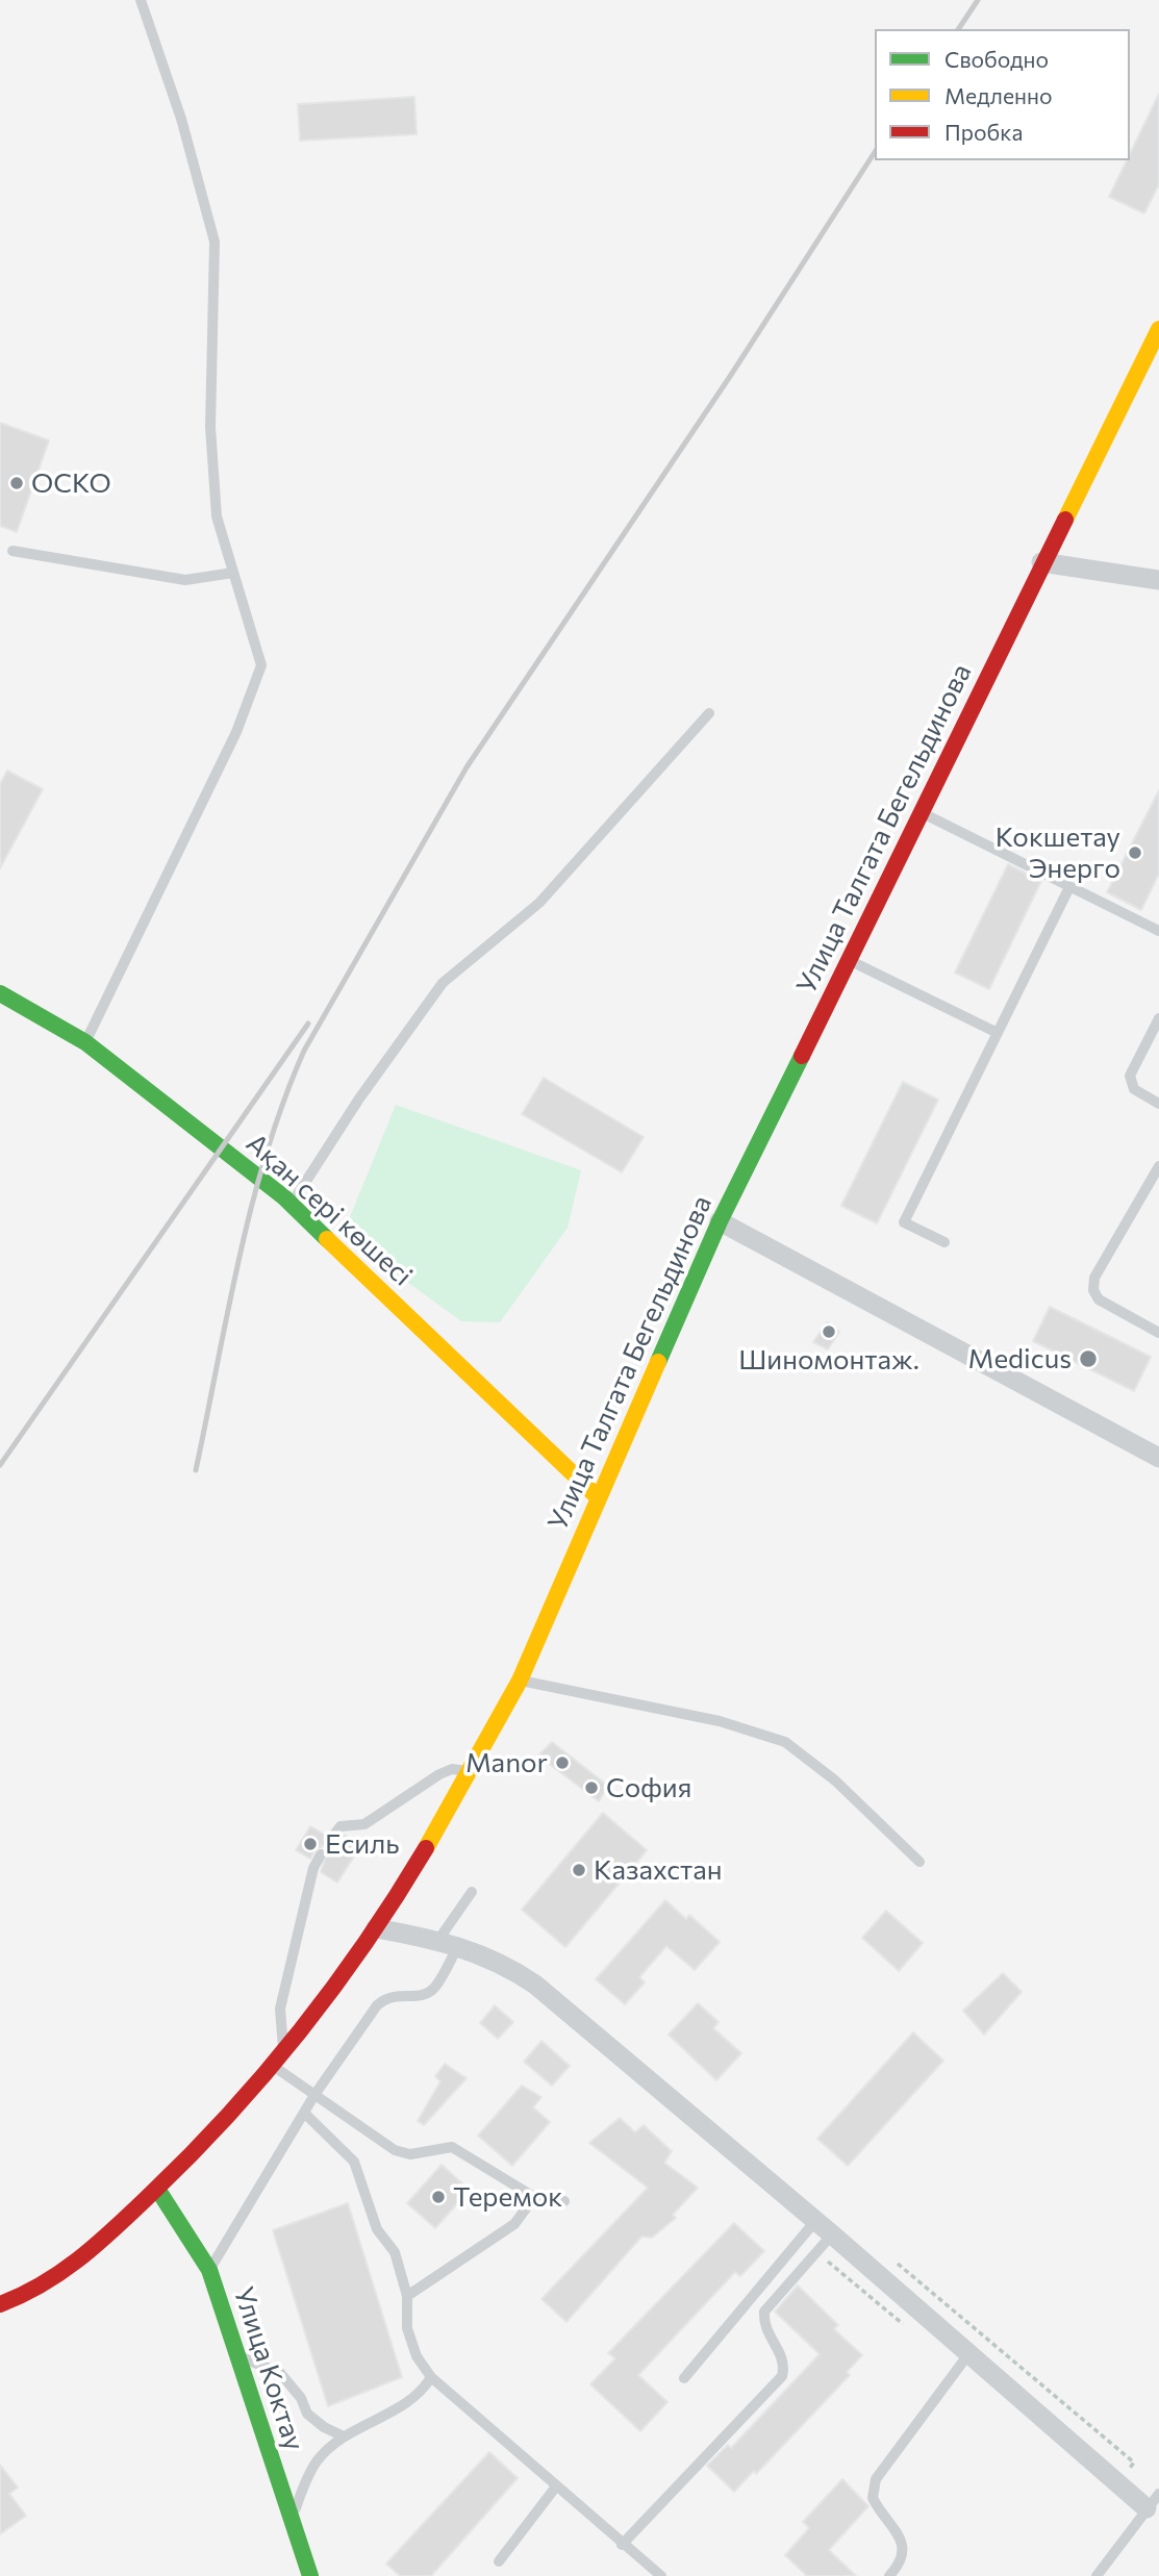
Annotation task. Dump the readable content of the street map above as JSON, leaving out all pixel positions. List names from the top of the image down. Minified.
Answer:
{"streets":{"street":["Улица Талгата Бегельдинова","Ақан сері көшесі","Улица Коктау"]},"crossings":[["Улица Талгата Бегельдинова","Ақан сері көшесі"],["Улица Талгата Бегельдинова","Улица Коктау"]],"places":["ОСКО","Кокшетау Энерго","Шиномонтаж.","Medicus","Manor","София","Есиль","Казахстан","Теремок"],"legend":["Свободно","Медленно","Пробка"]}
